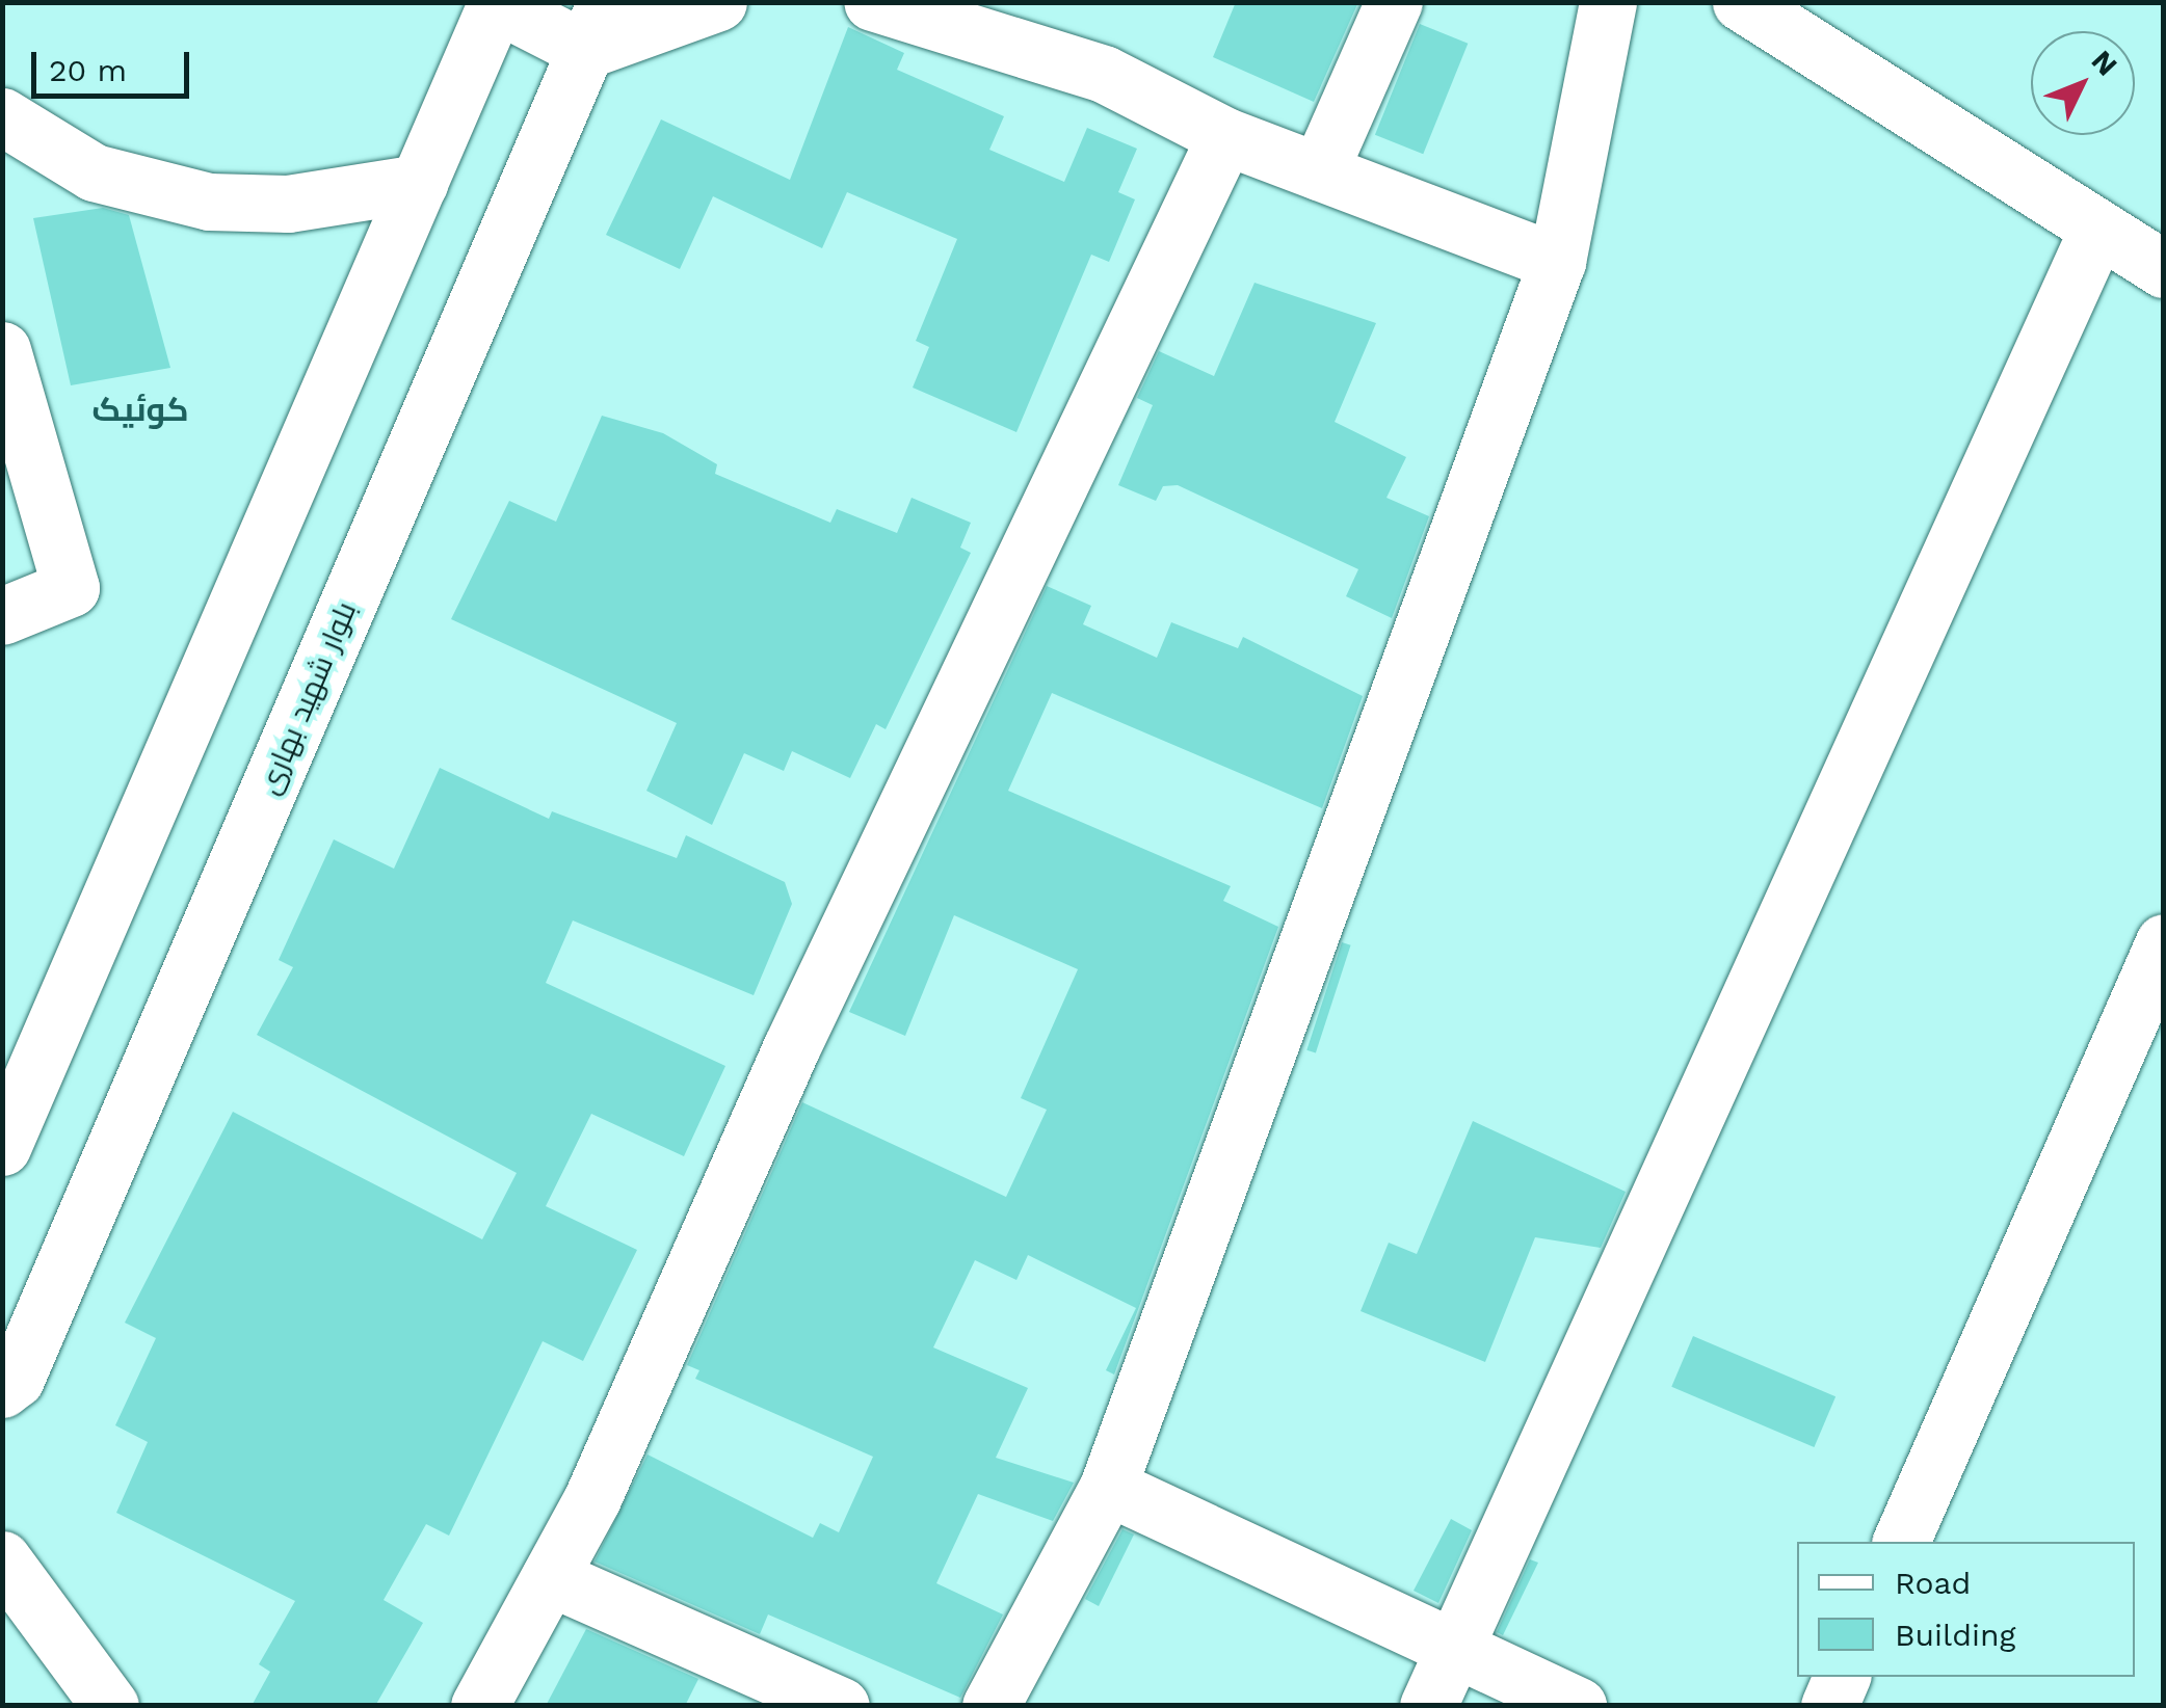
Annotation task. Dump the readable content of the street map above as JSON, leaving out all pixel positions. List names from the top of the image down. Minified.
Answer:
{"streets":{"street":["بلوار شهید بهاری"]},"districts":["کوئیک"],"legend":["Road","Building"],"scale_bar":"20 m","north":"top right"}
